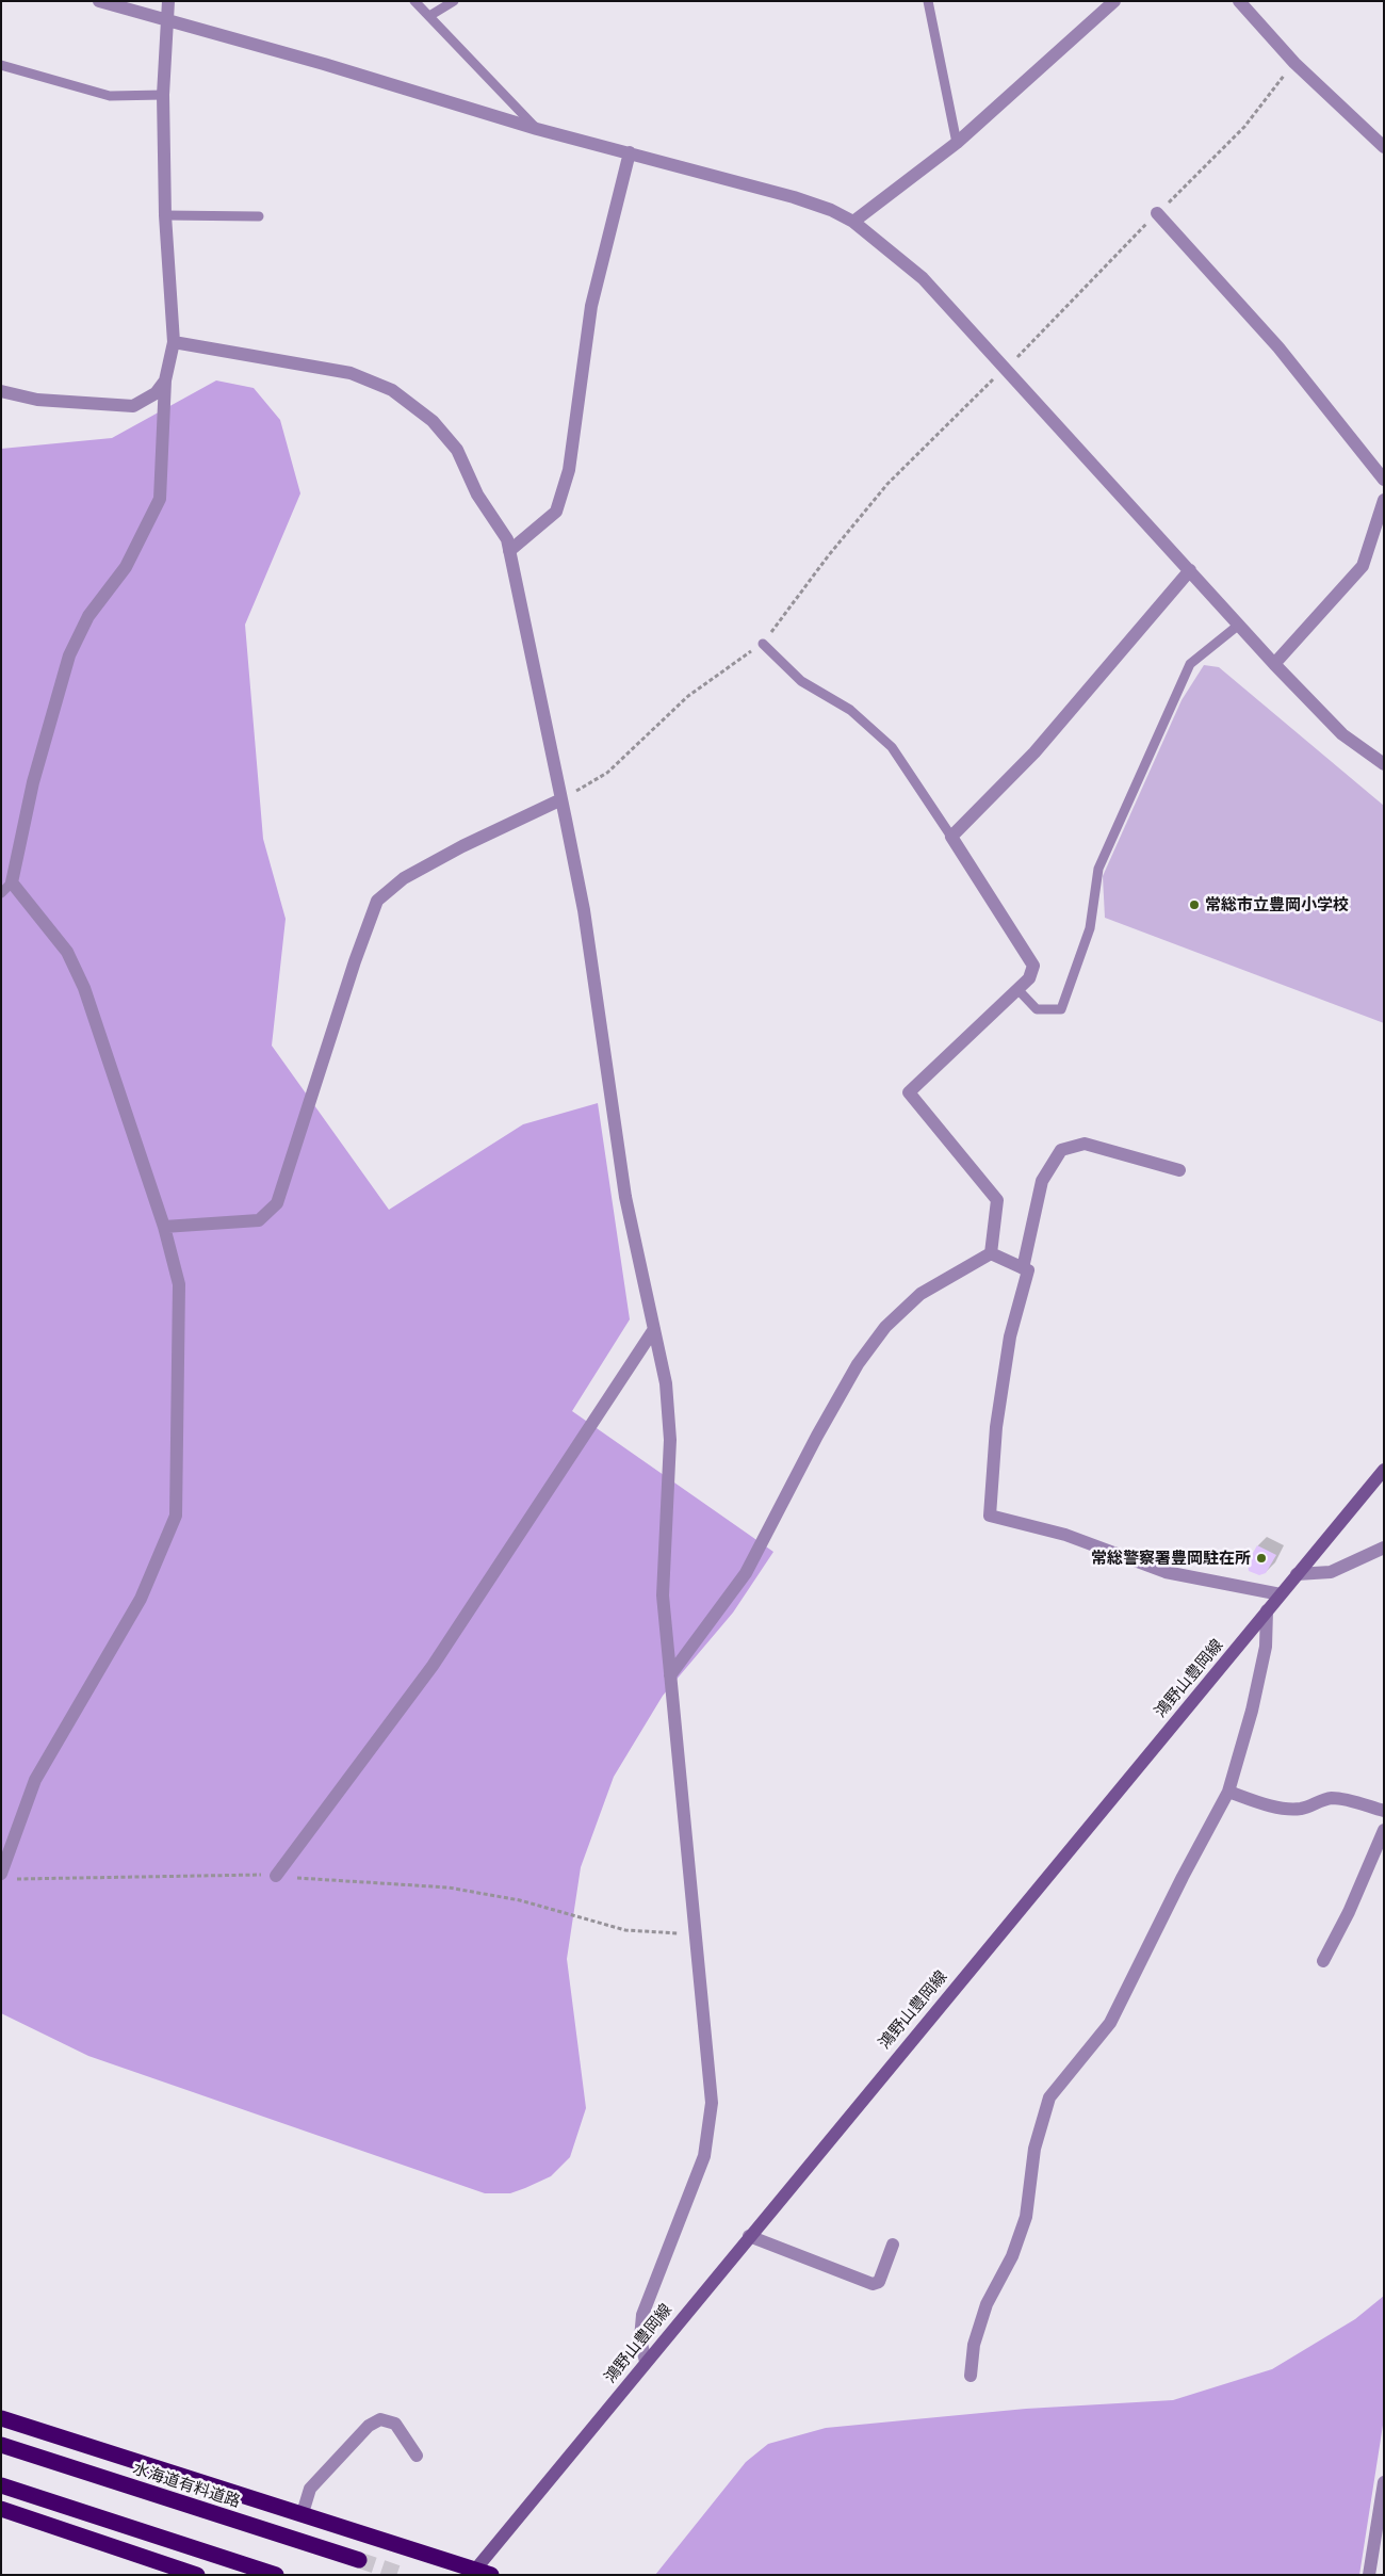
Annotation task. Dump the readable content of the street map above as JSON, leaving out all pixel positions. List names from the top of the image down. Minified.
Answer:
{"streets":{"highway":["水海道有料道路"],"main road":["鴻野山豊岡線"]},"places":["常総市立豊岡小学校","常総警察署豊岡駐在所"]}
